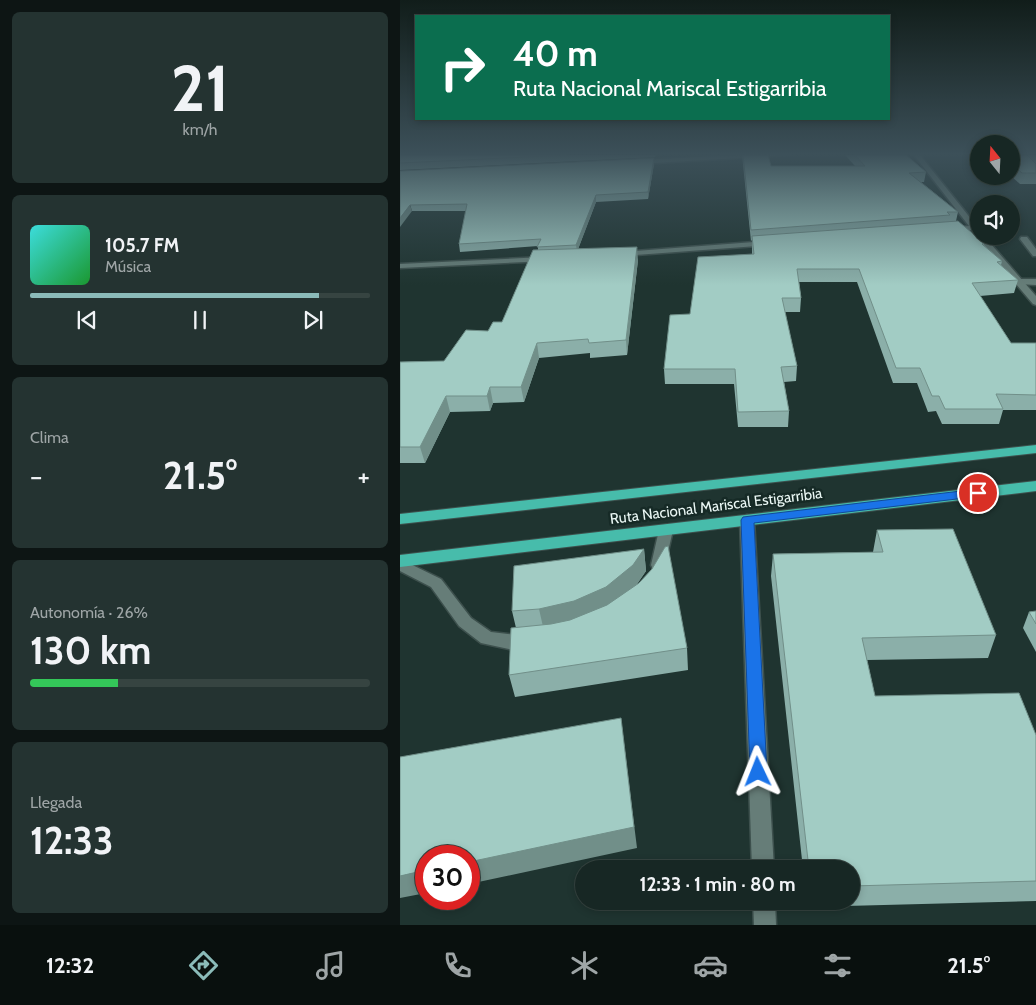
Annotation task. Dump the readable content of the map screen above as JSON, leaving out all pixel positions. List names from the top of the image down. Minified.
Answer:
{"streets":{"highway":["Ruta Nacional Mariscal Estigarribia"]},"north":"top","page":{"tile":[["21","km/h"],"Clima",["Autonomía · 26%","130 km"],["Llegada","12:33"]],"turn":["40 m","Ruta Nacional Mariscal Estigarribia"],"song":["105.7 FM","Música"],"heat":["−","21.5°","+"],"limit":"30","trip":"12:33 · 1 min · 80 m","tabs":["12:32","21.5°"]}}
